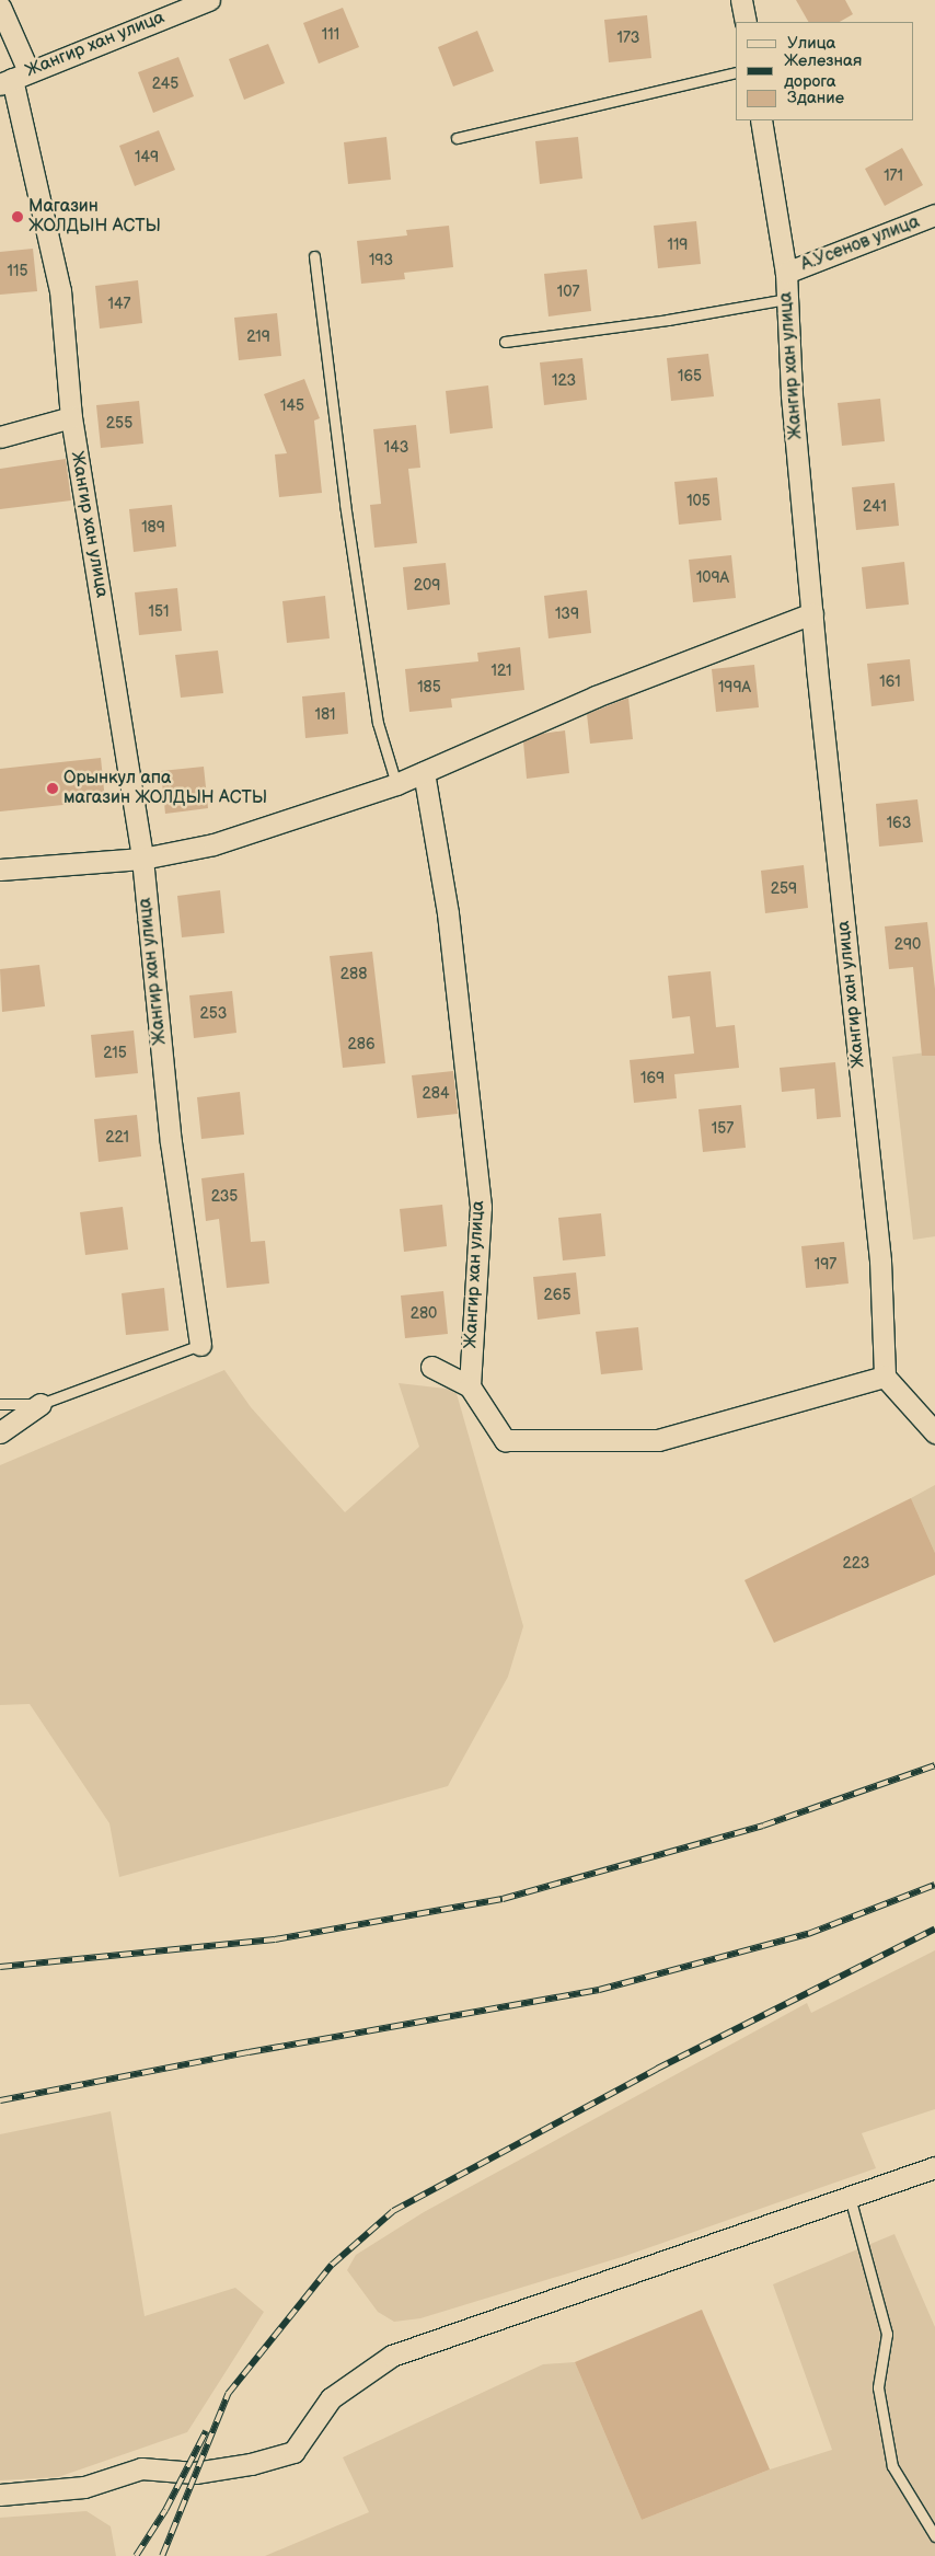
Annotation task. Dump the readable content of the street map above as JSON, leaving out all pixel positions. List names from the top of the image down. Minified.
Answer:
{"streets":{"street":["Жангир хан улица","А.Усенов улица"]},"crossings":[["Жангир хан улица","А.Усенов улица"]],"places":["Магазин ЖОЛДЫН АСТЫ","Орынкул апа магазин ЖОЛДЫН АСТЫ"],"house_numbers":["111","173","245","149","171","119","193","115","107","147","219","165","123","145","255","143","105","241","189","109А","209","151","139","121","161","185","199А","181","163","259","290","288","253","286","215","169","284","157","221","235","197","265","280","223"],"legend":["Улица","Железная дорога","Здание"]}
